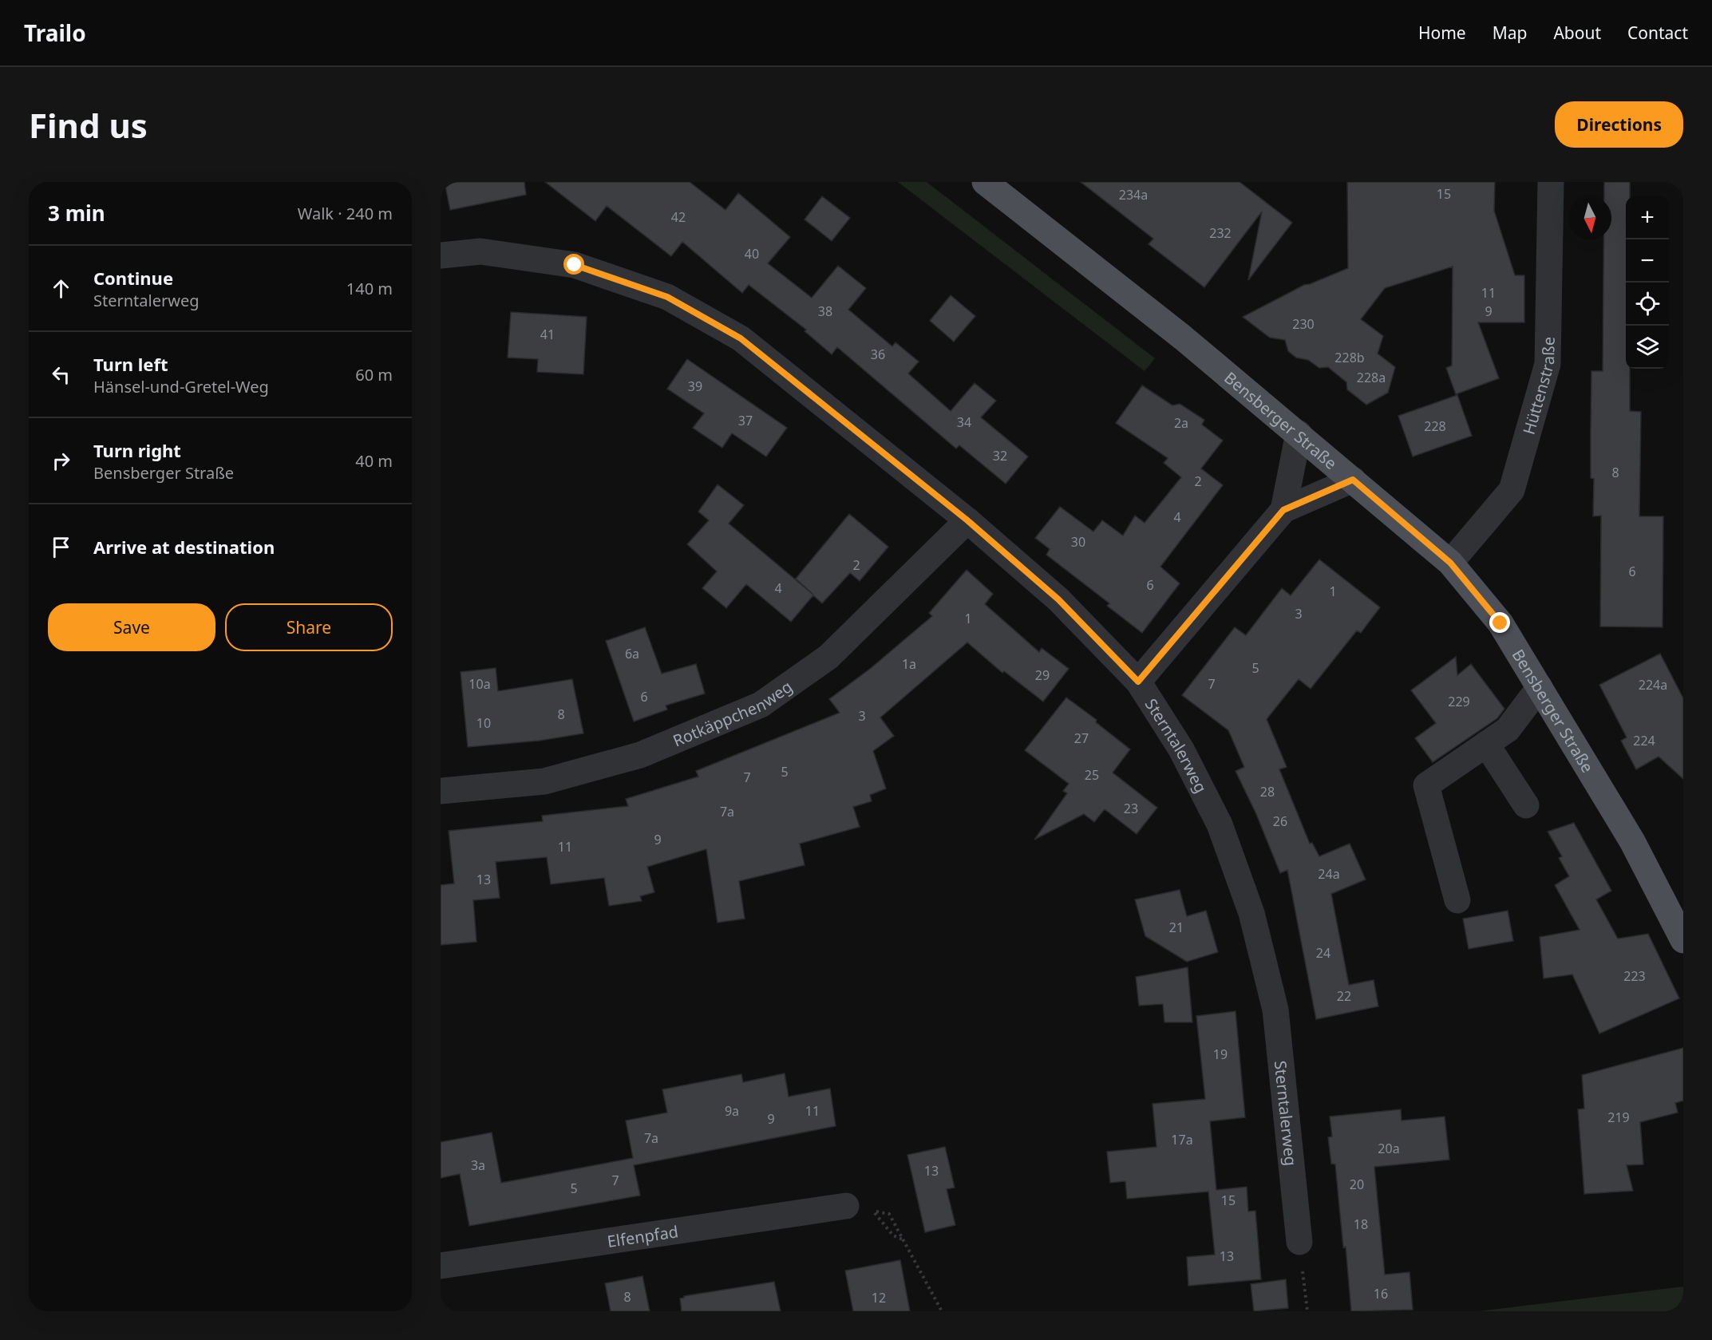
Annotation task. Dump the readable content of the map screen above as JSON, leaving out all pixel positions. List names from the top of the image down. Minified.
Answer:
{"streets":{"main road":["Bensberger Straße"],"street":["Hüttenstraße","Rotkäppchenweg","Sterntalerweg","Elfenpfad"]},"crossings":[["Hüttenstraße","Bensberger Straße"],["Rotkäppchenweg","Sterntalerweg"]],"house_numbers":["15","234a","42","232","40","11","38","9","230","41","36","228b","228a","39","37","34","2a","228","32","8","2","4","30","2","6","6","4","1","3","1","6a","1a","5","29","10a","7","224a","6","229","8","3","10","27","224","5","25","7","28","23","7a","26","9","11","24a","13","21","24","223","22","19","9a","11","219","9","7a","17a","20a","3a","13","7","20","5","15","18","13","16","8","12"],"north":"bottom","page":{"header":"Trailo","nav":["Home","Map","About","Contact"],"buttons":["Directions",["Save","Share"]],"title":"Find us","heading":["3 min","Walk · 240 m"],"map_buttons":["+","−"],"list":[["Continue","Sterntalerweg","140 m"],["Turn left","Hänsel-und-Gretel-Weg","60 m"],["Turn right","Bensberger Straße","40 m"],"Arrive at destination"]}}
